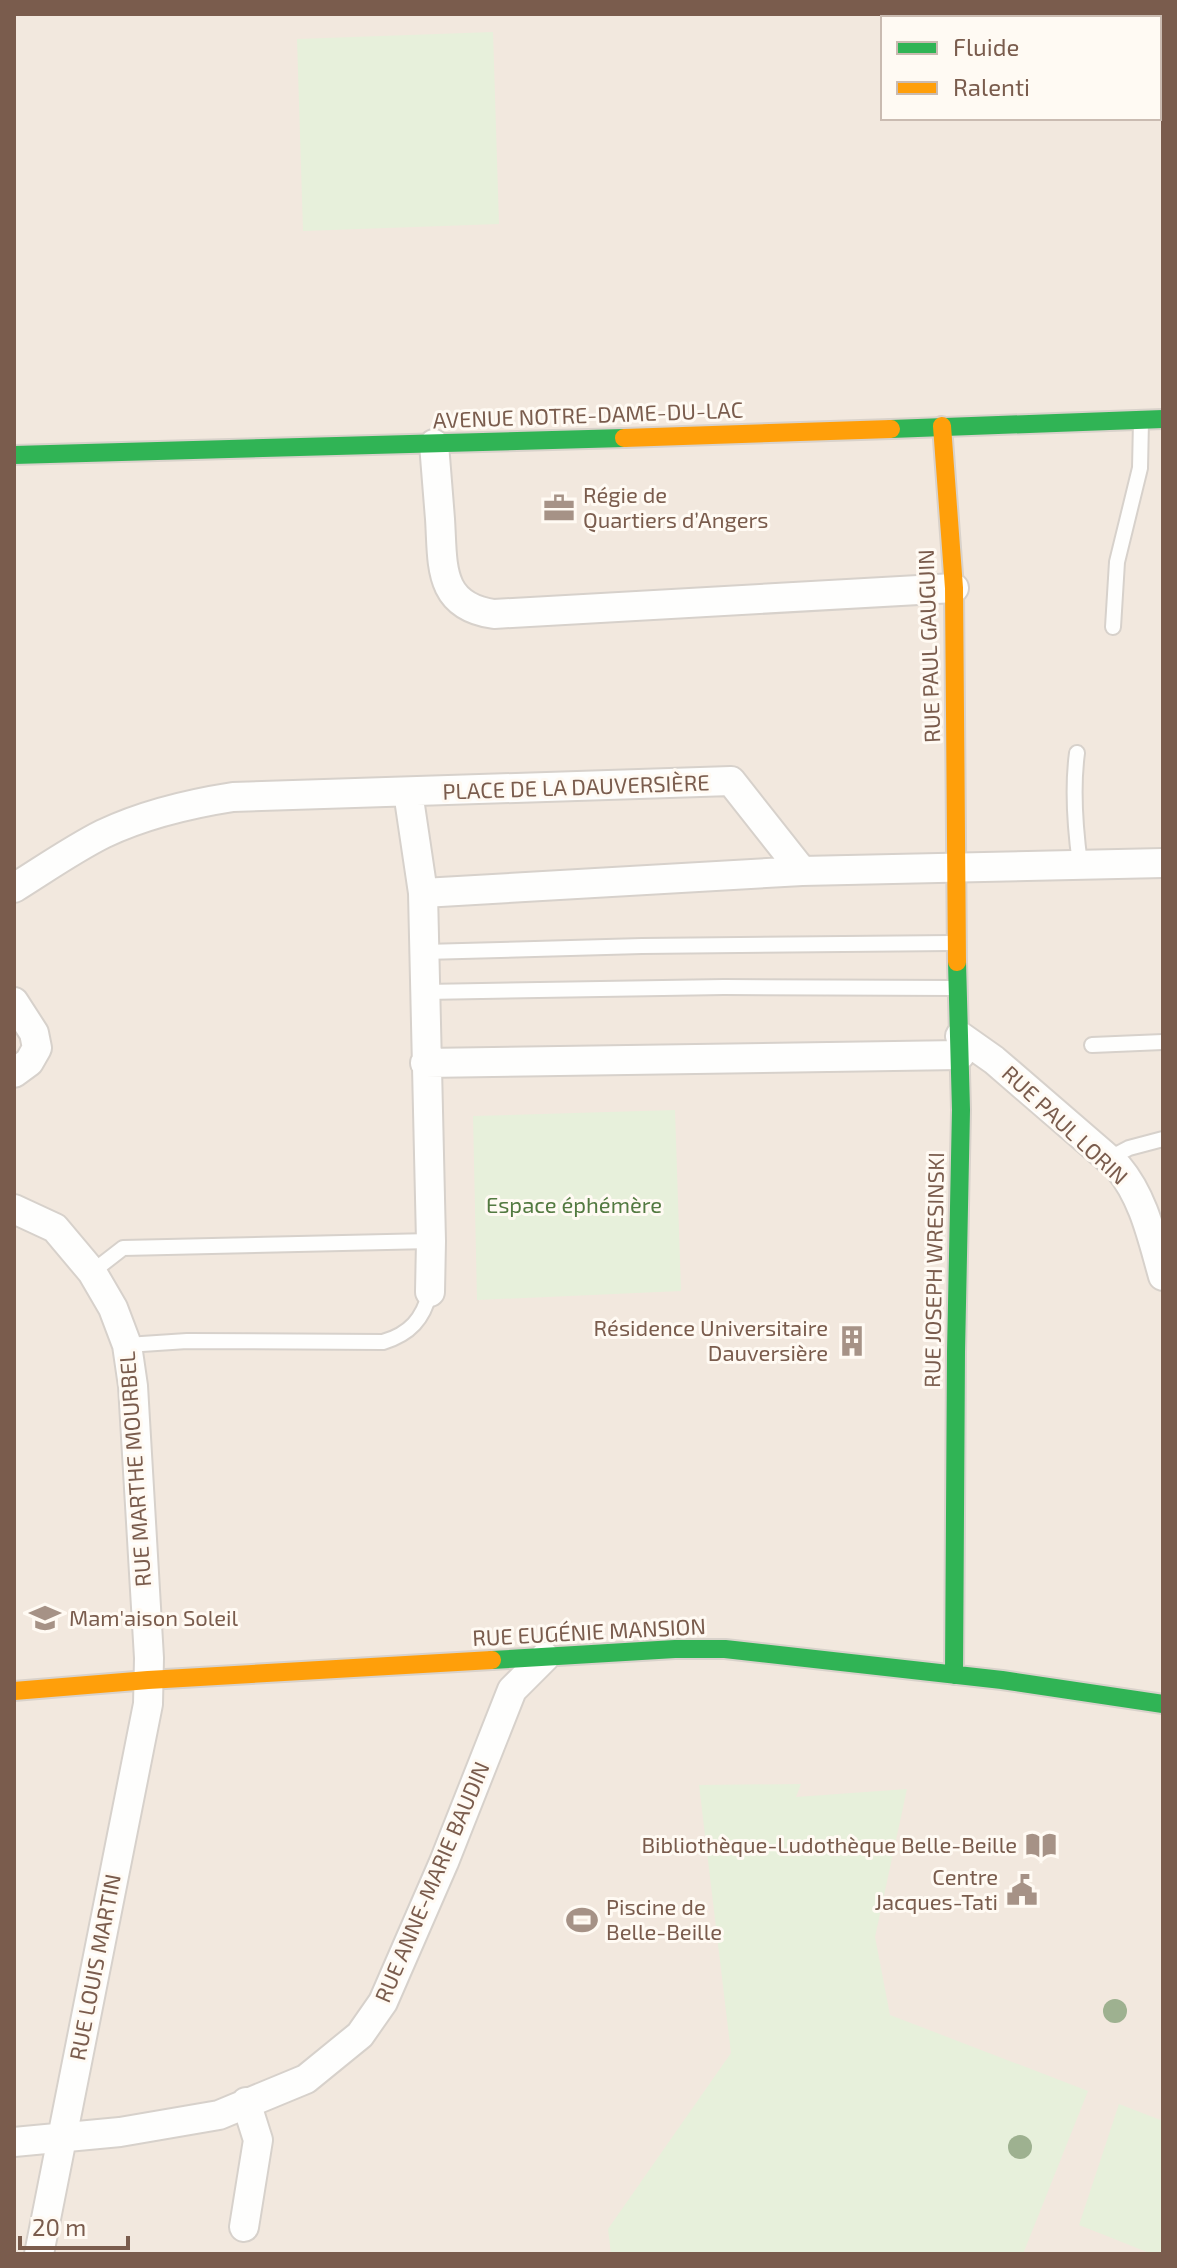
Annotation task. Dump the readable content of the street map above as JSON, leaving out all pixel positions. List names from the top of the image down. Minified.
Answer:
{"streets":{"street":["AVENUE NOTRE-DAME-DU-LAC","RUE PAUL GAUGUIN","PLACE DE LA DAUVERSIÈRE","RUE PAUL LORIN","RUE JOSEPH WRESINSKI","RUE MARTHE MOURBEL","RUE EUGÉNIE MANSION","RUE ANNE-MARIE BAUDIN","RUE LOUIS MARTIN"]},"crossings":[["AVENUE NOTRE-DAME-DU-LAC","RUE PAUL GAUGUIN"],["RUE PAUL GAUGUIN","RUE JOSEPH WRESINSKI"],["RUE PAUL LORIN","RUE JOSEPH WRESINSKI"],["RUE JOSEPH WRESINSKI","RUE EUGÉNIE MANSION"],["RUE MARTHE MOURBEL","RUE EUGÉNIE MANSION"],["RUE MARTHE MOURBEL","RUE LOUIS MARTIN"],["RUE EUGÉNIE MANSION","RUE ANNE-MARIE BAUDIN"],["RUE EUGÉNIE MANSION","RUE LOUIS MARTIN"],["RUE ANNE-MARIE BAUDIN","RUE LOUIS MARTIN"]],"parks":["Espace éphémère"],"places":{"office":["Régie de Quartiers d’Angers"],"building":["Résidence Universitaire Dauversière"],"school or university":["Mam'aison Soleil"],"library":["Bibliothèque-Ludothèque Belle-Beille"],"public building":["Centre Jacques-Tati"],"sports":["Piscine de Belle-Beille"]},"legend":["Fluide","Ralenti"],"scale_bar":"20 m"}
